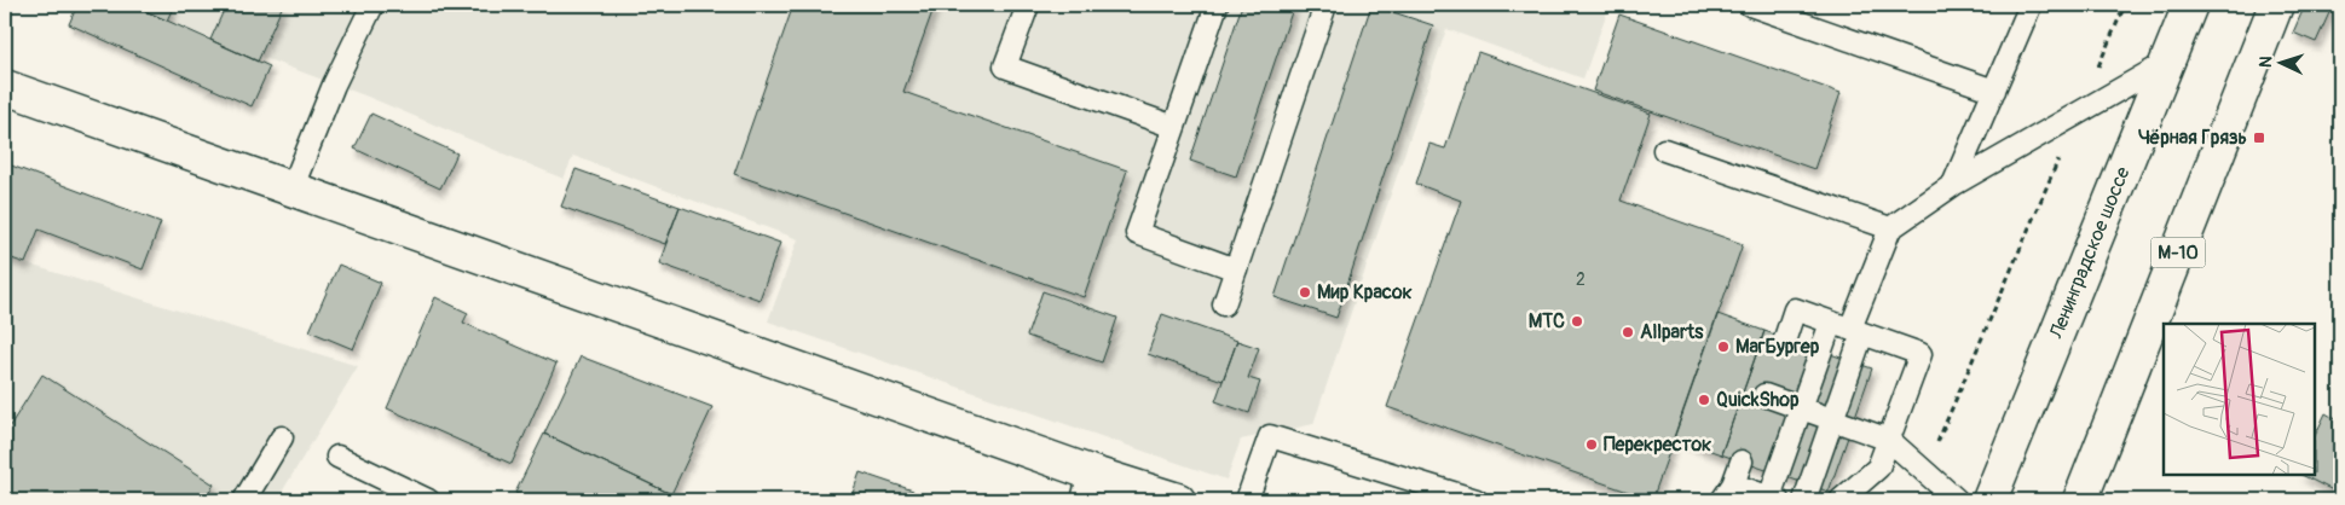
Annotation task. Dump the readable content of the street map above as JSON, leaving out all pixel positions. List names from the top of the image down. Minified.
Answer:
{"streets":{"main road":["Ленинградское шоссе","М-10"]},"places":{"transit":["Чёрная Грязь"],"other":["Мир Красок","МТС","Allparts","МагБургер","QuickShop","Перекресток"]},"house_numbers":["2"],"north":"left"}
